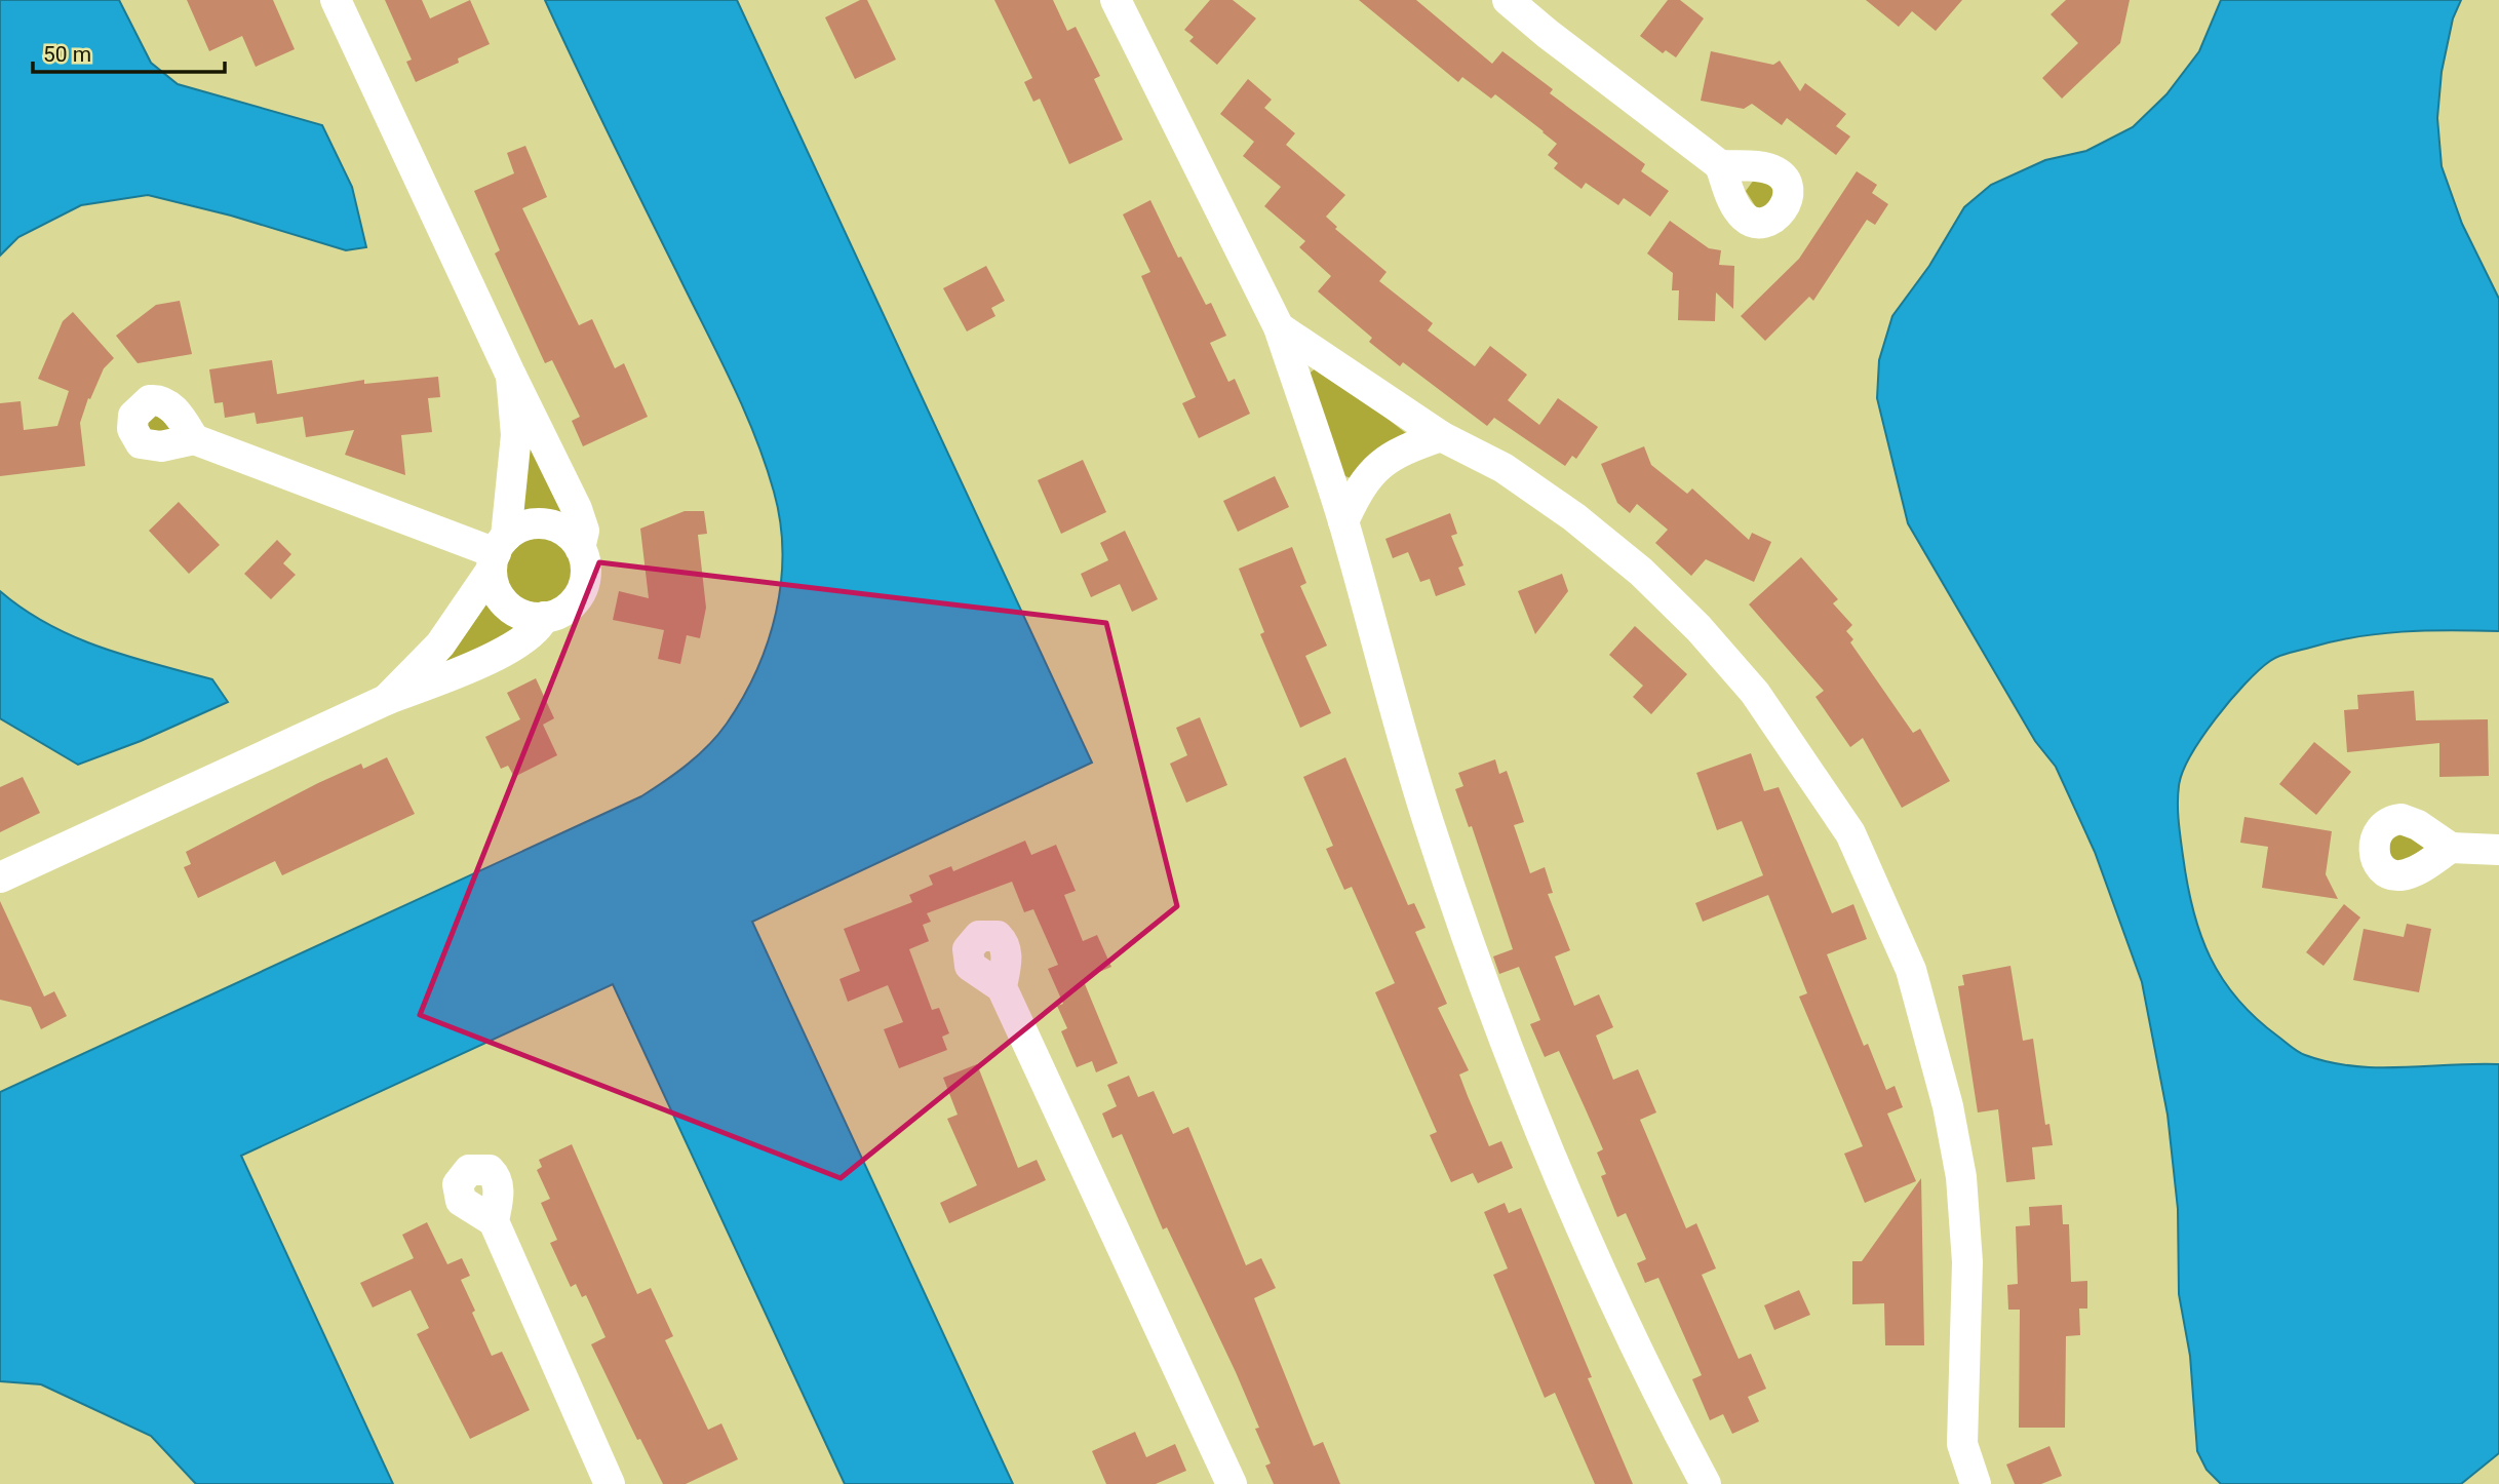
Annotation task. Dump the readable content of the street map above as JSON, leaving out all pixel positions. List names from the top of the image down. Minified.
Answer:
{"scale_bar":"50 m"}
